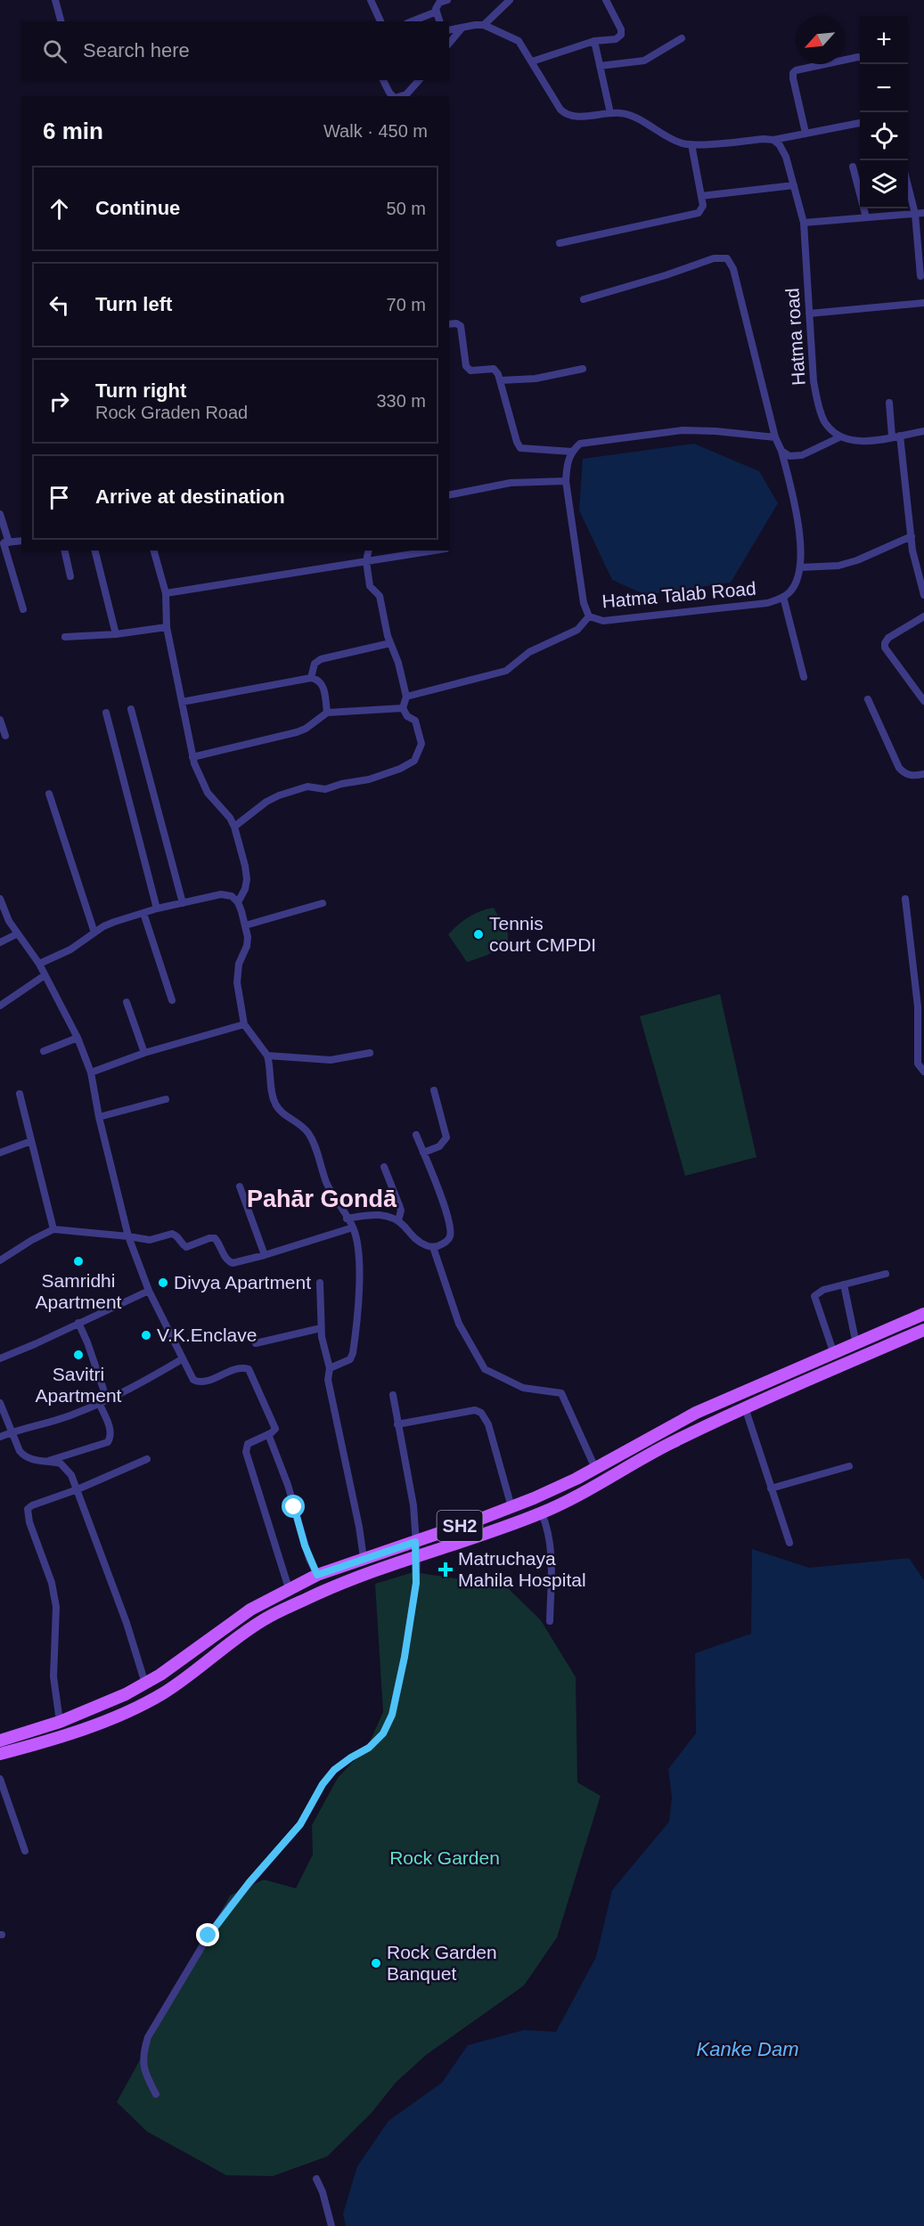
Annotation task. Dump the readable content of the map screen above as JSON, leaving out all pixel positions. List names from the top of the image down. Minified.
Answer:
{"streets":{"main road":["SH2"],"street":["Hatma road","Hatma Talab Road"]},"districts":["Pahār Gondā"],"water":["Kanke Dam"],"parks":["Rock Garden"],"places":{"other":["Tennis court CMPDI","Samridhi Apartment","Divya Apartment","V.K.Enclave","Savitri Apartment","Rock Garden Banquet"],"health":["Matruchaya Mahila Hospital"]},"north":"bottom left","page":{"map_buttons":["+","−"],"search":"Search here","heading":["6 min","Walk · 450 m"],"list":[["Continue","50 m"],["Turn left","70 m"],["Turn right","Rock Graden Road","330 m"],"Arrive at destination"]}}
